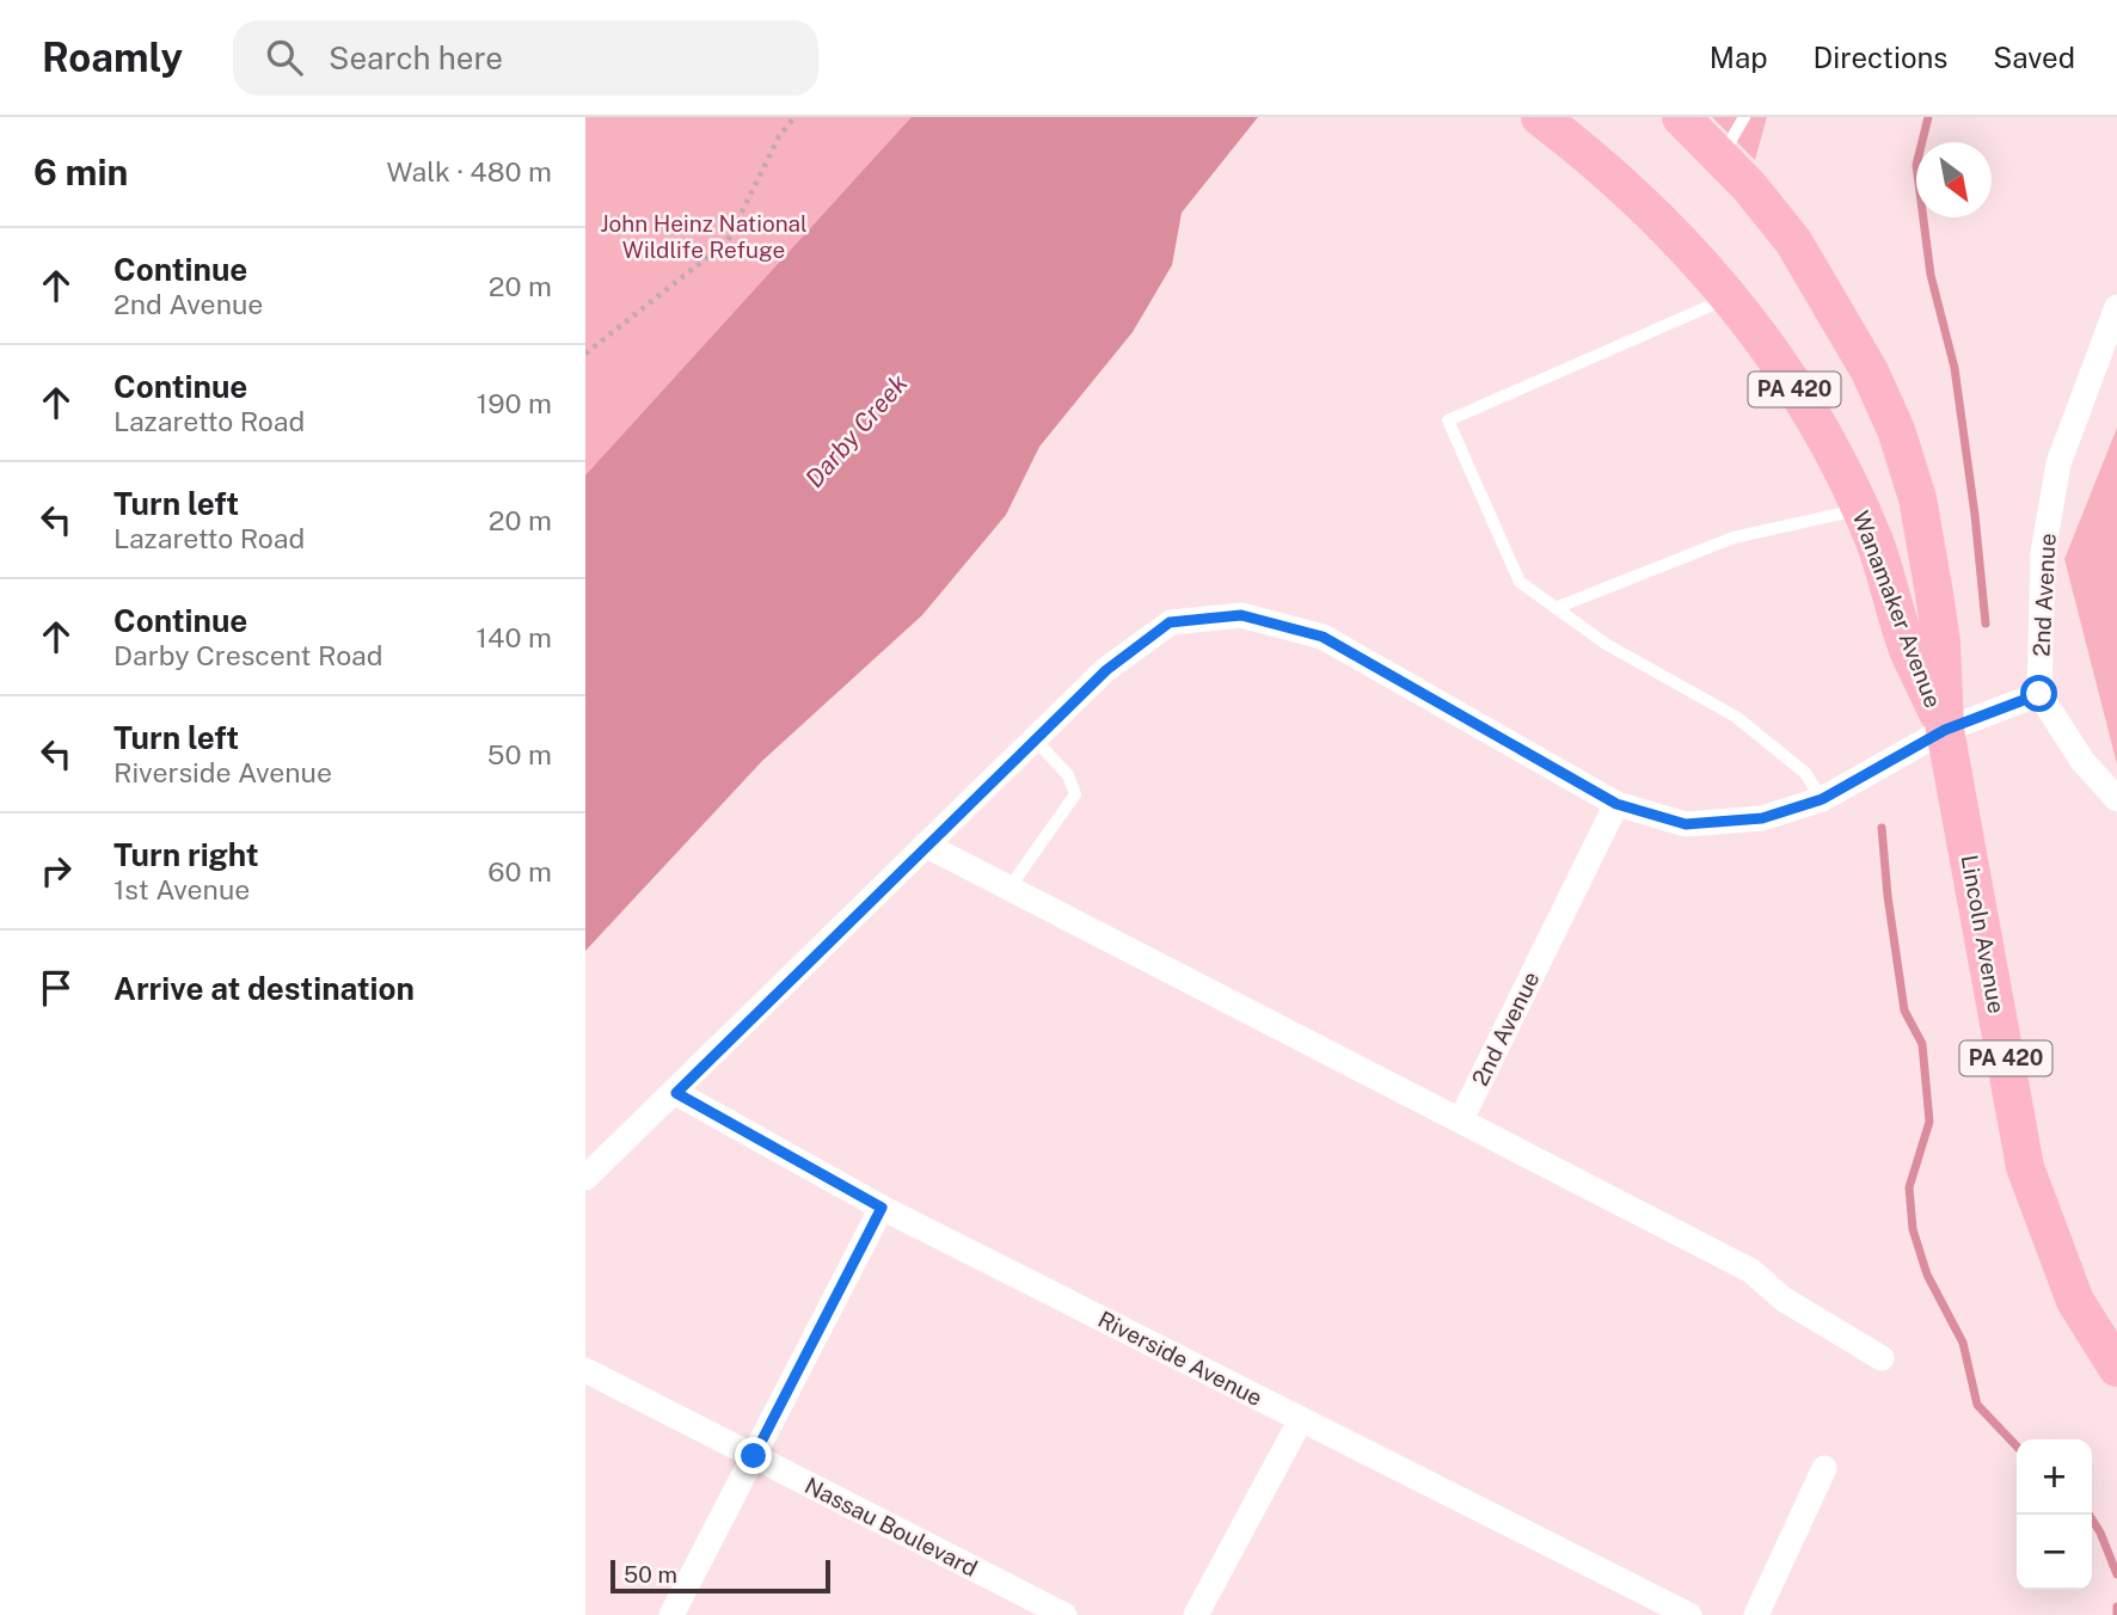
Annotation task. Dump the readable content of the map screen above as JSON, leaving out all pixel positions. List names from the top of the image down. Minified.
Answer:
{"streets":{"main road":["PA 420","Wanamaker Avenue","Lincoln Avenue"],"street":["2nd Avenue","Riverside Avenue","Nassau Boulevard"]},"crossings":[["Wanamaker Avenue","Lincoln Avenue"]],"water":["Darby Creek"],"parks":["John Heinz National Wildlife Refuge"],"scale_bar":"50 m","north":"bottom right","page":{"header":"Roamly","search":"Search here","nav":["Map","Directions","Saved"],"heading":["6 min","Walk · 480 m"],"list":[["Continue","2nd Avenue","20 m"],["Continue","Lazaretto Road","190 m"],["Turn left","Lazaretto Road","20 m"],["Continue","Darby Crescent Road","140 m"],["Turn left","Riverside Avenue","50 m"],["Turn right","1st Avenue","60 m"],"Arrive at destination"],"map_buttons":["+","−"],"scale":"50 m"}}
